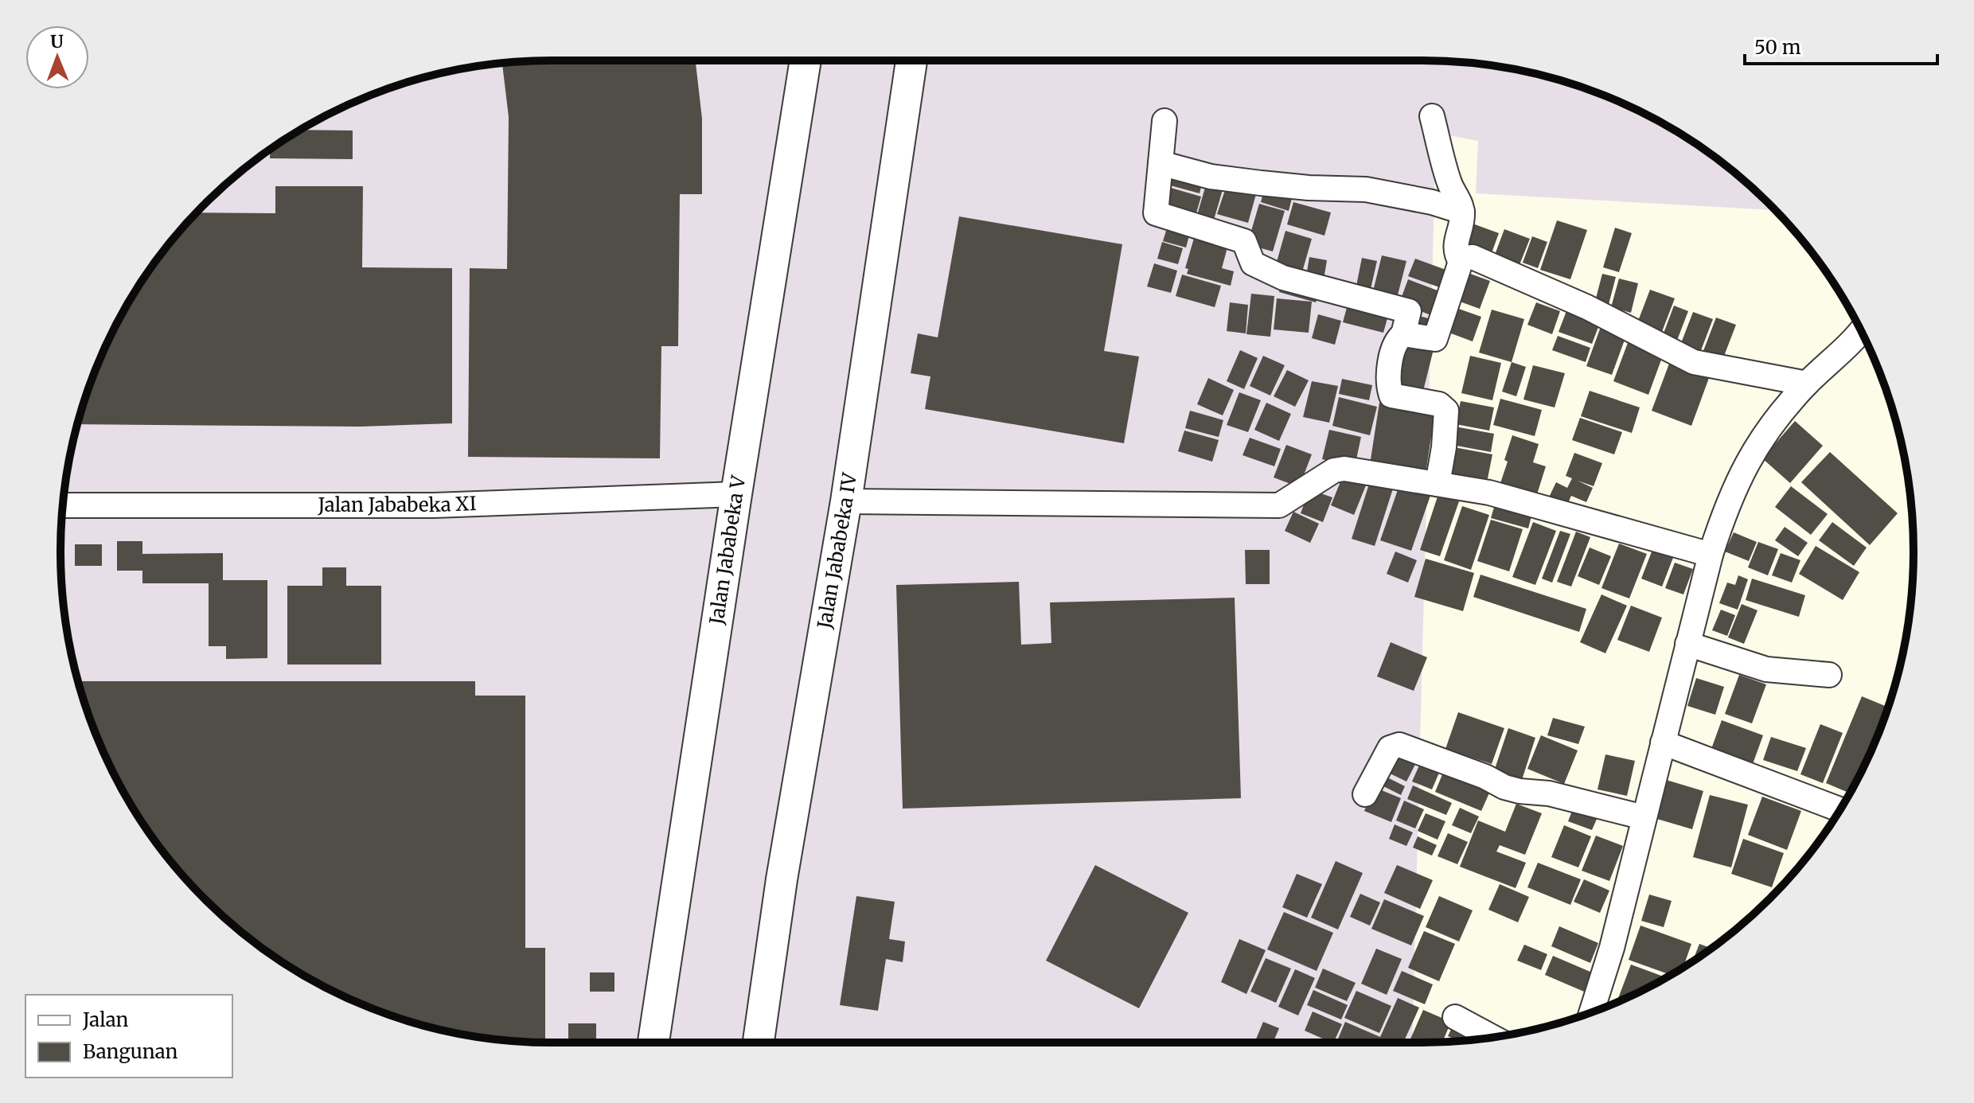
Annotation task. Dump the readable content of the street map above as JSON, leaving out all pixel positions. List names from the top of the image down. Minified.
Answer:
{"streets":{"street":["Jalan Jababeka XI","Jalan Jababeka V","Jalan Jababeka IV"]},"crossings":[["Jalan Jababeka XI","Jalan Jababeka V"]],"legend":["Jalan","Bangunan"],"scale_bar":"50 m","north":"top"}
